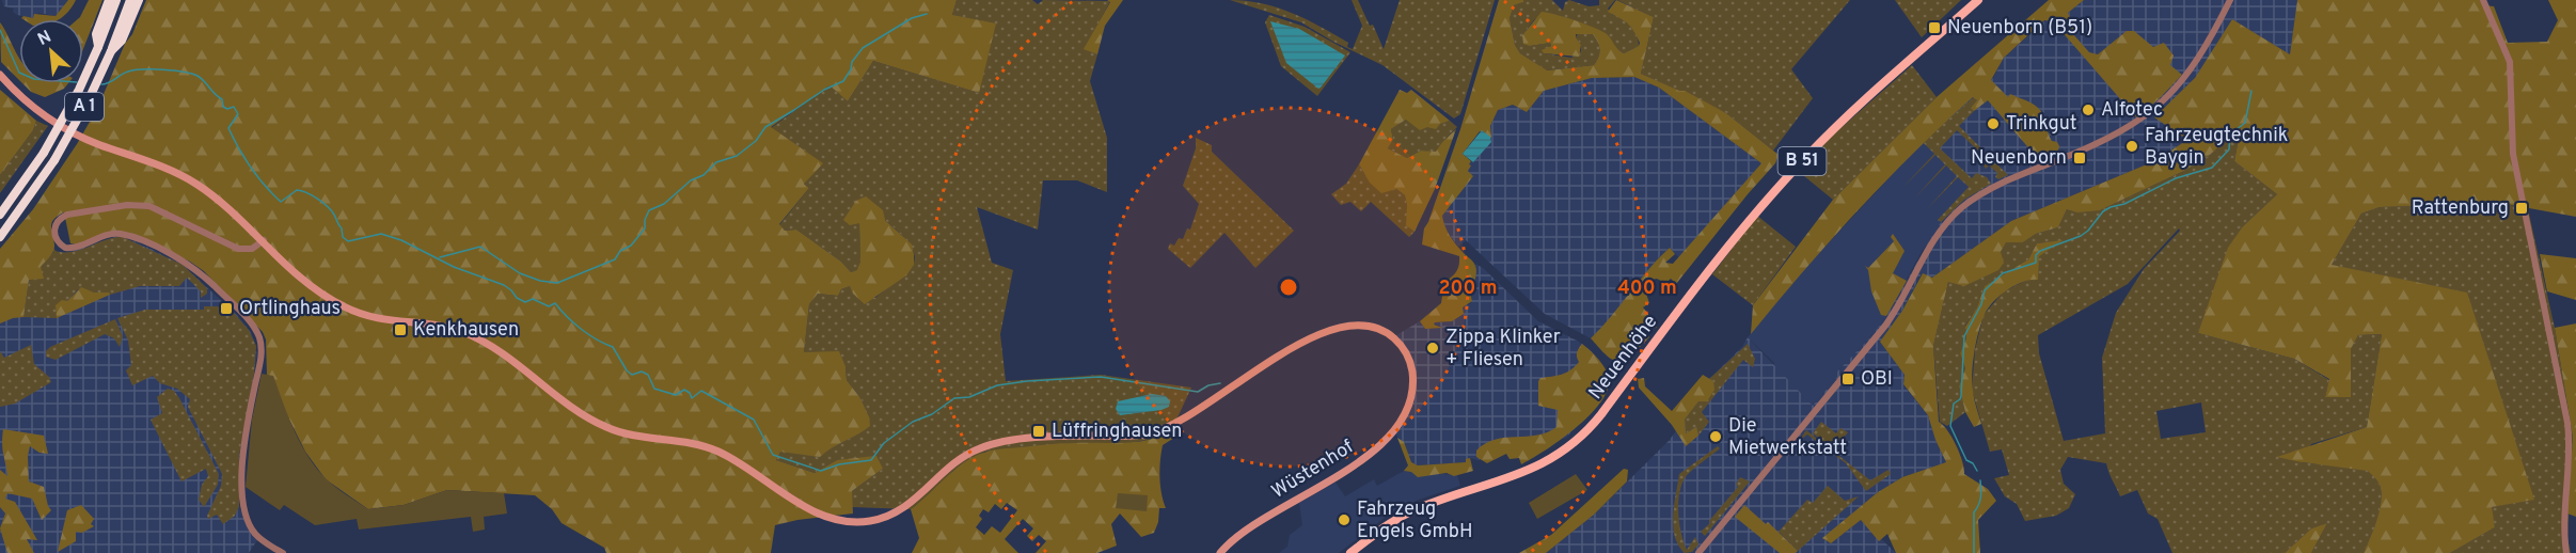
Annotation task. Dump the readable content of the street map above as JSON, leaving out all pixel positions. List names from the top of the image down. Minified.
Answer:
{"streets":{"highway":["A 1"],"main road":["B 51","Neuenhöhe","Wüstenhof"]},"places":{"transit":["Neuenborn (B51)","Neuenborn","Rattenburg","Ortlinghaus","Kenkhausen","OBI","Lüffringhausen"],"other":["Alfotec","Trinkgut","Fahrzeugtechnik Baygin","Zippa Klinker + Fliesen","Die Mietwerkstatt","Fahrzeug Engels GmbH"]},"north":"top left","rings":["200 m","400 m"]}
